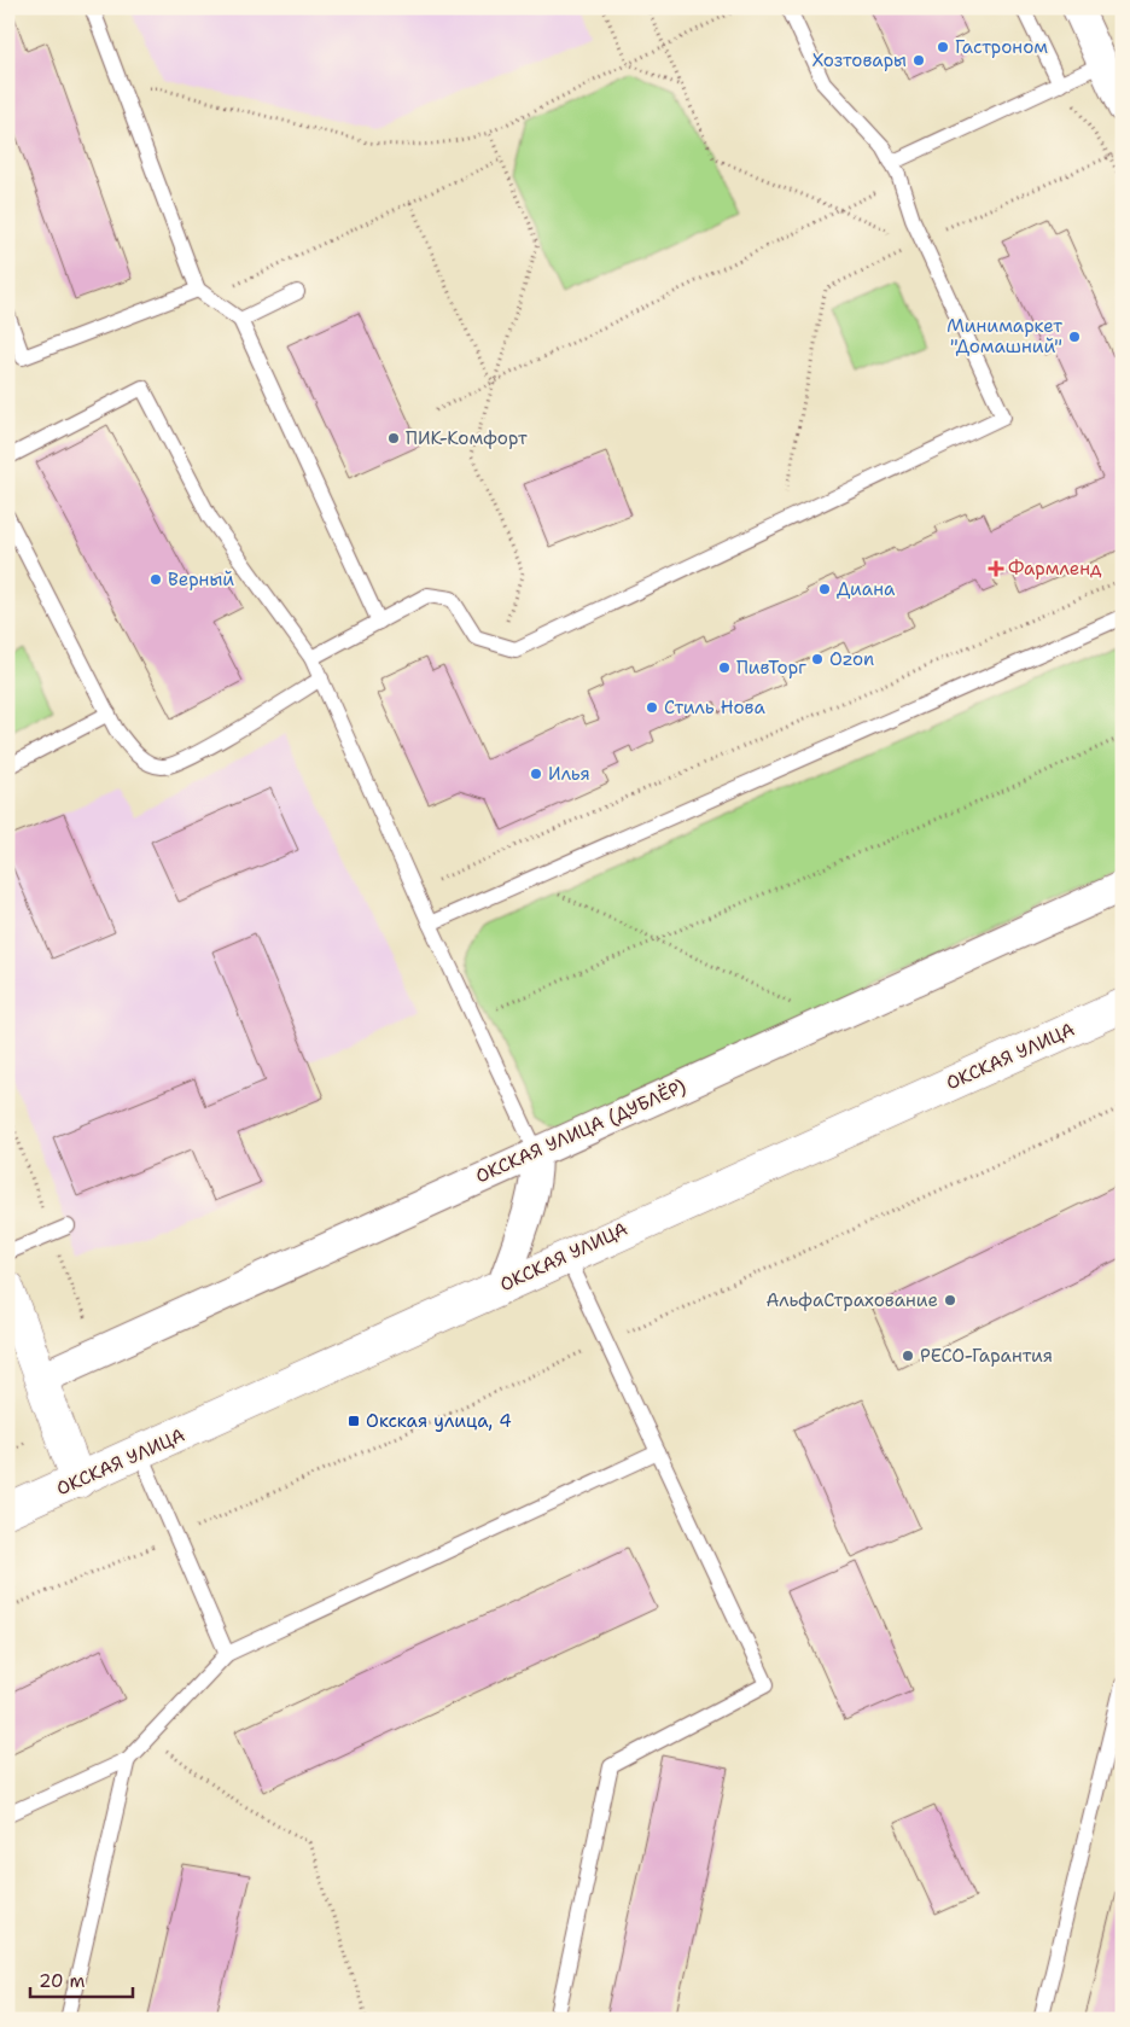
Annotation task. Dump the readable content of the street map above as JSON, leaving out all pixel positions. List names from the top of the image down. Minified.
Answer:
{"streets":{"main road":["ОКСКАЯ УЛИЦА"],"street":["ОКСКАЯ УЛИЦА (ДУБЛЁР)"]},"places":{"other":["Гастроном","Хозтовары","Минимаркет \"Домашний\"","ПИК-Комфорт","Верный","Диана","Ozon","ПивТорг","Стиль Нова","Илья","АльфаСтрахование","РЕСО-Гарантия"],"health":["Фармленд"],"transit":["Окская улица, 4"]},"scale_bar":"20 m"}
